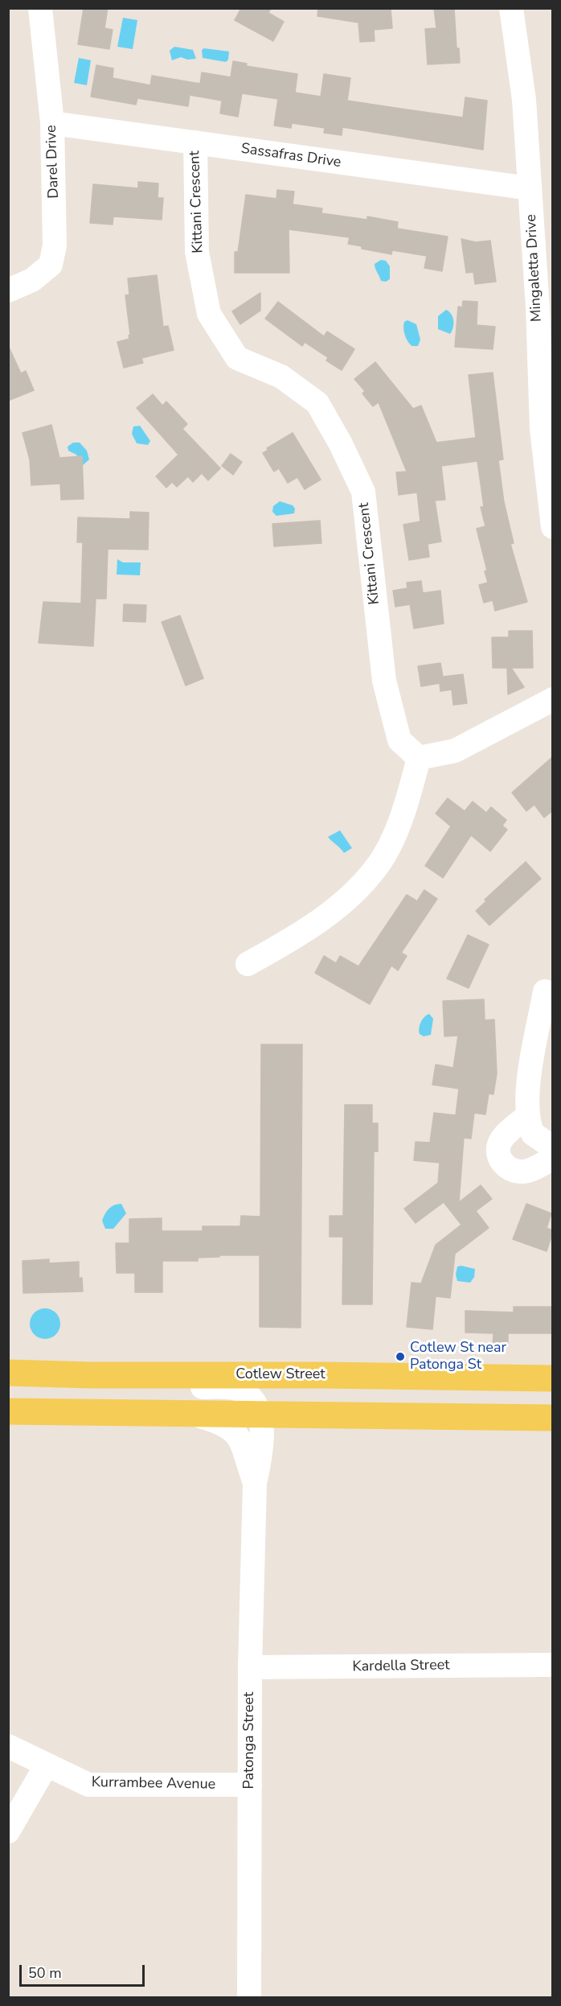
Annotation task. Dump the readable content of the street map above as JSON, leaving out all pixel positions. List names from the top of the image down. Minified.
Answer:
{"streets":{"main road":["Cotlew Street"],"street":["Sassafras Drive","Darel Drive","Kittani Crescent","Mingaletta Drive","Kardella Street","Patonga Street","Kurrambee Avenue"]},"crossings":[["Sassafras Drive","Darel Drive"],["Sassafras Drive","Kittani Crescent"],["Sassafras Drive","Mingaletta Drive"],["Kardella Street","Patonga Street"],["Patonga Street","Kurrambee Avenue"]],"places":["Cotlew St near Patonga St"],"scale_bar":"50 m"}
